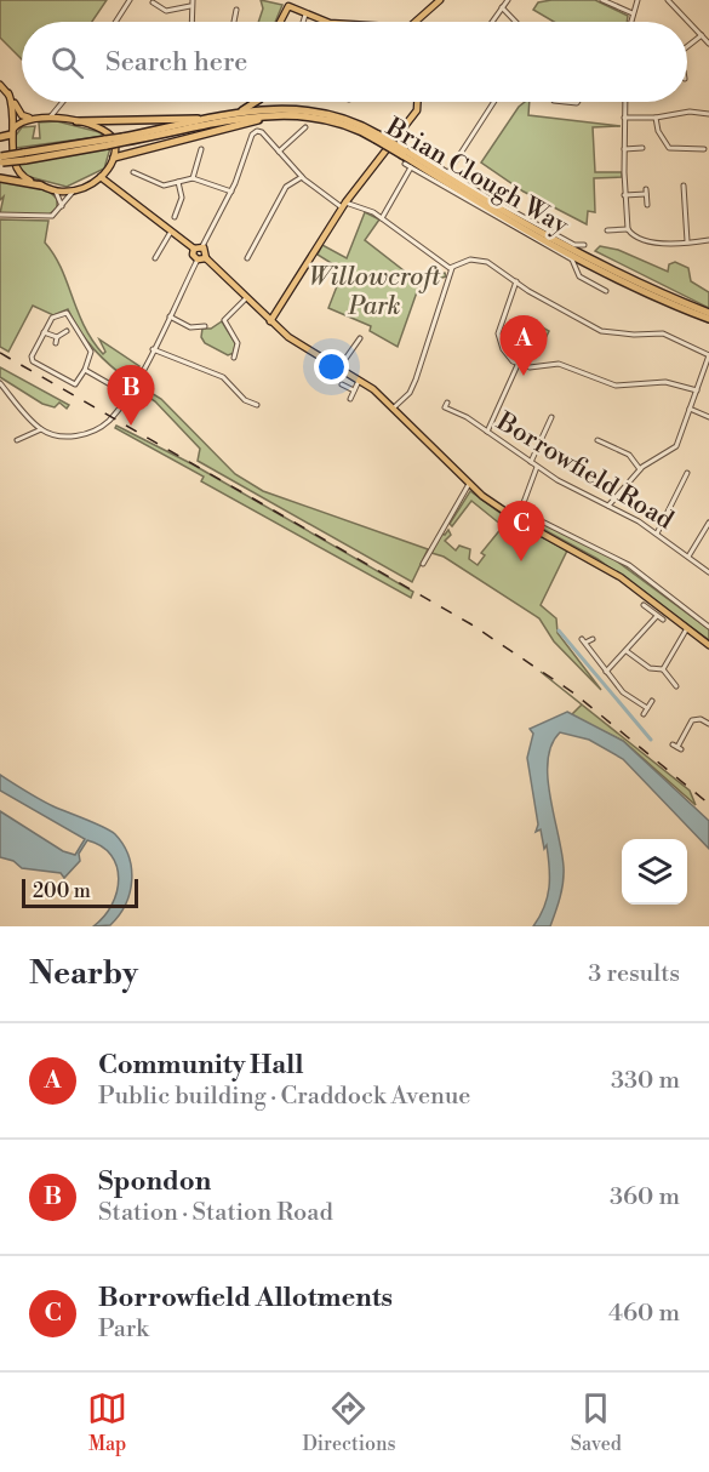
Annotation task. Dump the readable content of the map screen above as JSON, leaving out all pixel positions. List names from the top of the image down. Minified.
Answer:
{"streets":{"highway":["Brian Clough Way"],"street":["Borrowfield Road"]},"parks":["Willowcroft Park"],"scale_bar":"200 m","page":{"search":"Search here","pins":["A","B","C"],"scale":"200 m","heading":["Nearby","3 results"],"list":[{"mark":"A","name":"Community Hall","note":"Public building · Craddock Avenue","value":"330 m"},{"mark":"B","name":"Spondon","note":"Station · Station Road","value":"360 m"},{"mark":"C","name":"Borrowfield Allotments","note":"Park","value":"460 m"}],"nav":["Map","Directions","Saved"]}}
